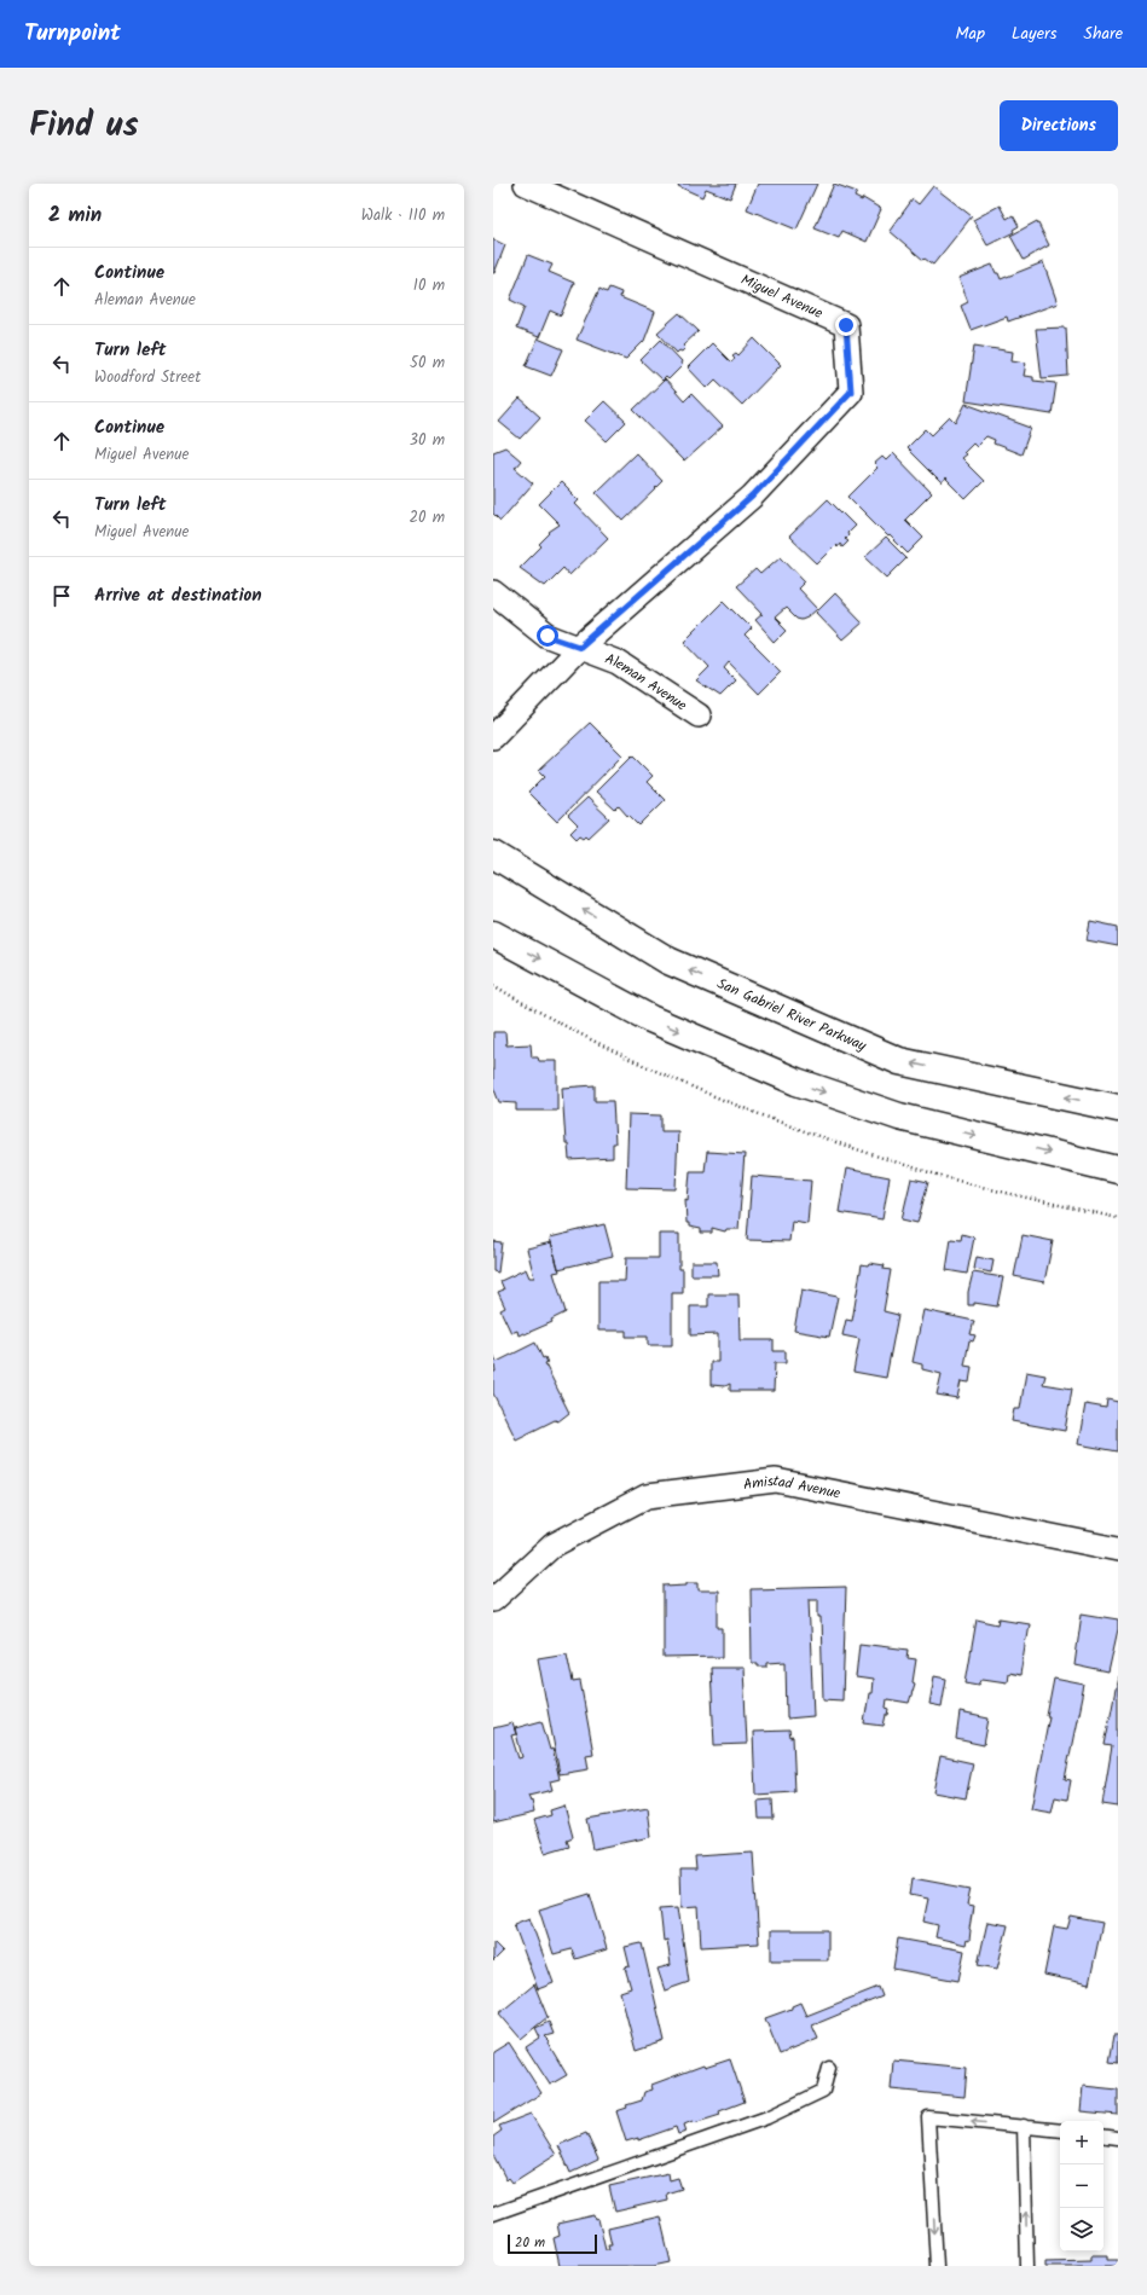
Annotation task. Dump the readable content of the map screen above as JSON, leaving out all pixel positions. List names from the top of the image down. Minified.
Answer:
{"streets":{"main road":["San Gabriel River Parkway"],"street":["Miguel Avenue","Aleman Avenue","Amistad Avenue"]},"crossings":[["Miguel Avenue","Aleman Avenue"]],"scale_bar":"20 m","page":{"header":"Turnpoint","nav":["Map","Layers","Share"],"title":"Find us","buttons":"Directions","heading":["2 min","Walk · 110 m"],"list":[["Continue","Aleman Avenue","10 m"],["Turn left","Woodford Street","50 m"],["Continue","Miguel Avenue","30 m"],["Turn left","Miguel Avenue","20 m"],"Arrive at destination"],"map_buttons":["+","−"],"scale":"20 m"}}
